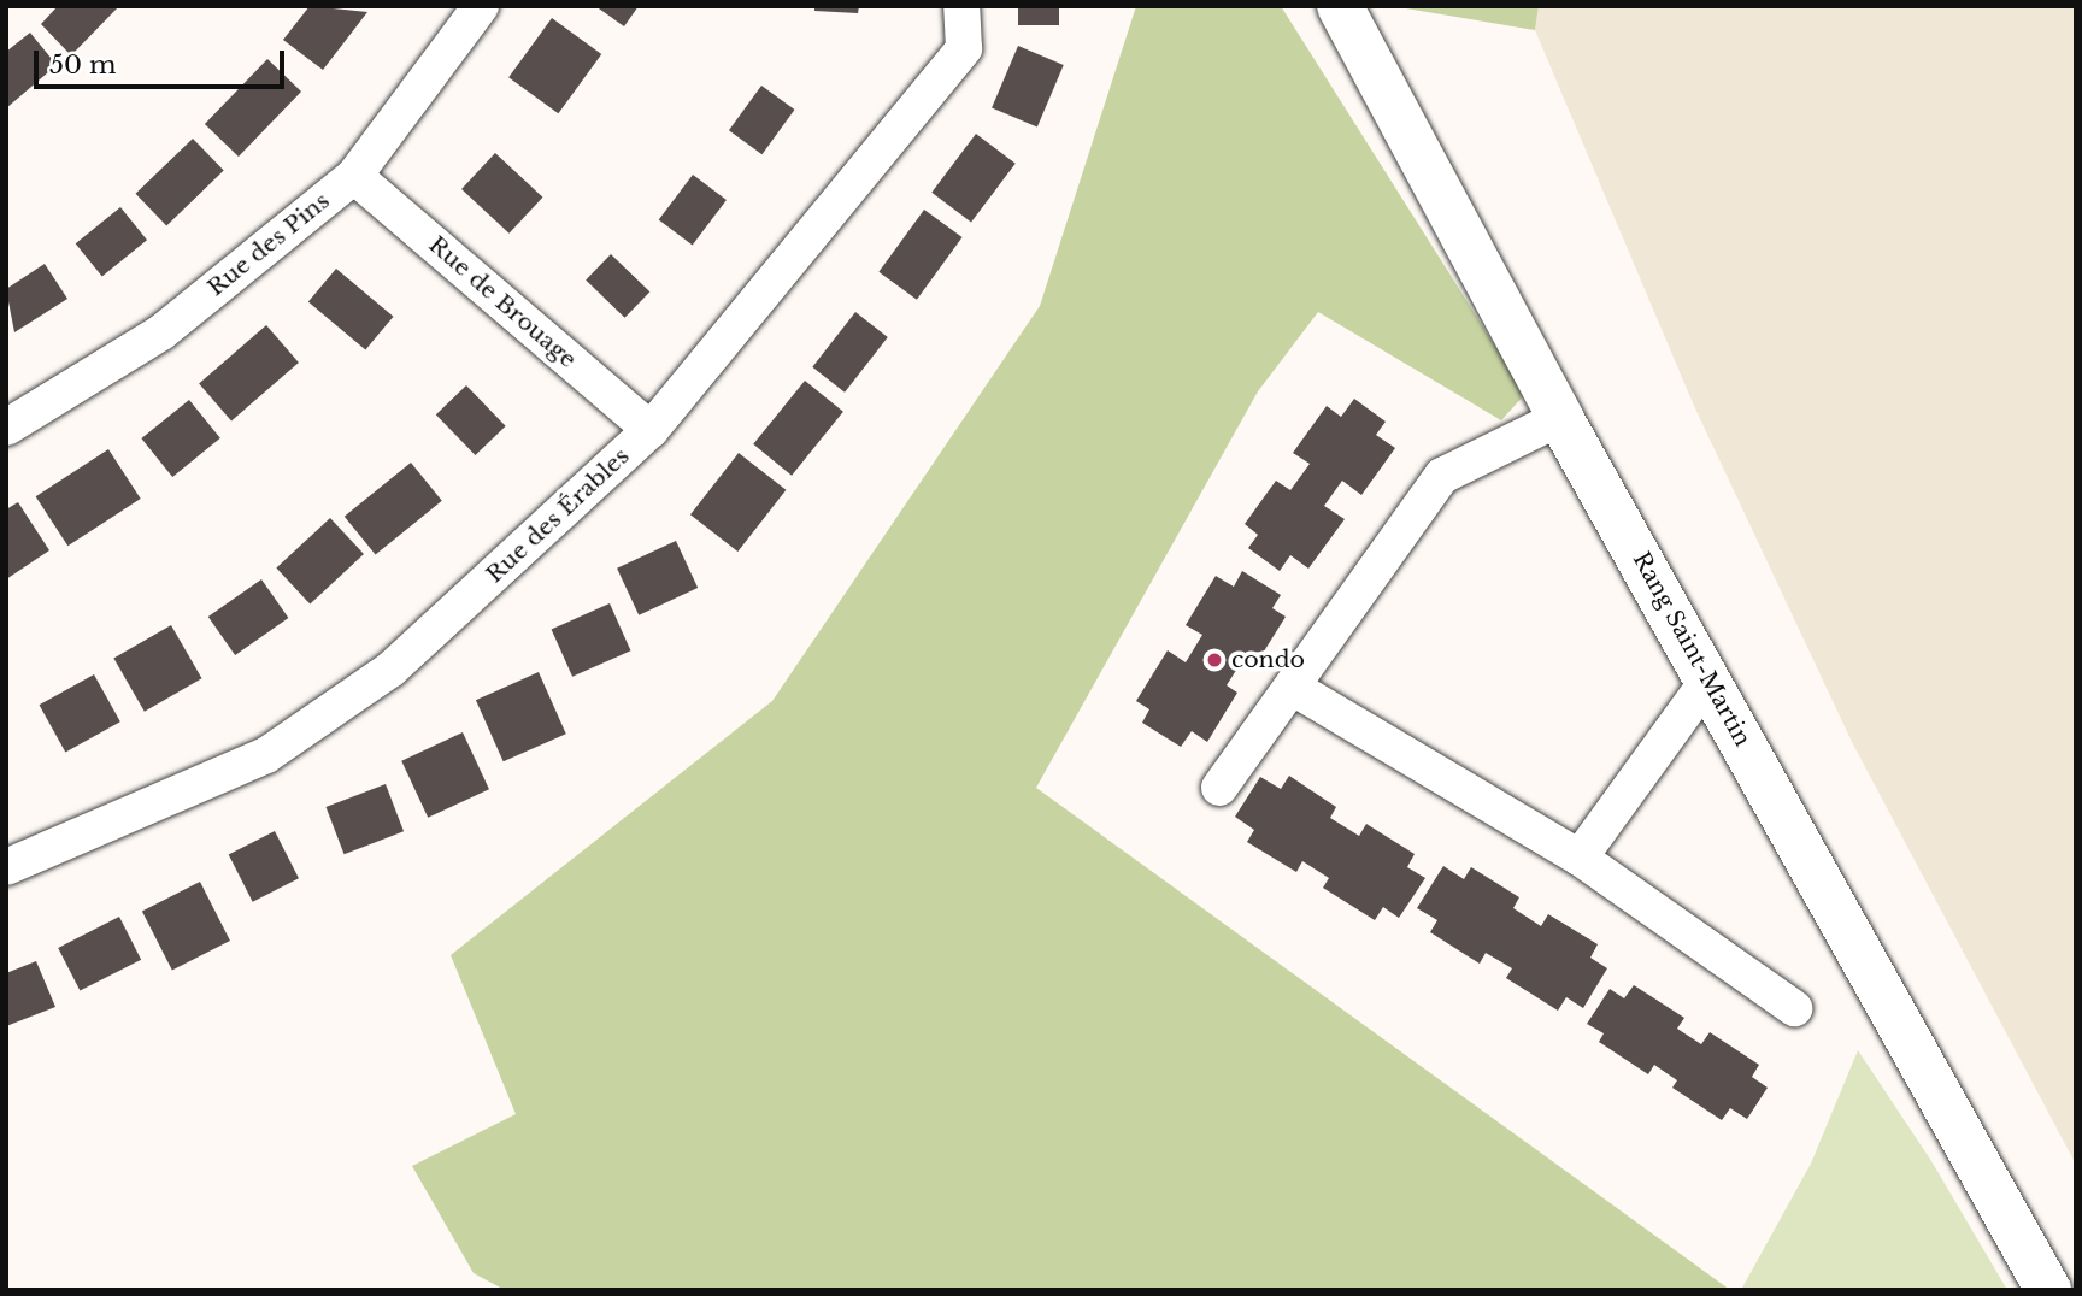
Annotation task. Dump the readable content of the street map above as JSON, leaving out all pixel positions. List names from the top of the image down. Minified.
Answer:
{"streets":{"street":["Rue des Pins","Rue de Brouage","Rue des Érables","Rang Saint-Martin"]},"crossings":[["Rue des Pins","Rue de Brouage"],["Rue de Brouage","Rue des Érables"]],"places":["condo"],"scale_bar":"50 m"}
